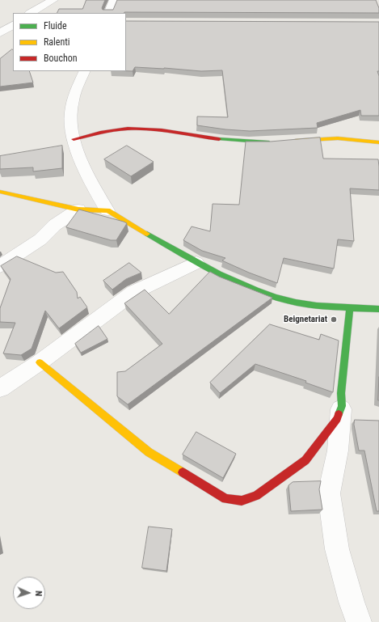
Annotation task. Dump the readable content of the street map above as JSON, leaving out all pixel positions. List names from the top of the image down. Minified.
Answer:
{"places":["Beignetariat"],"legend":["Fluide","Ralenti","Bouchon"],"north":"right"}
